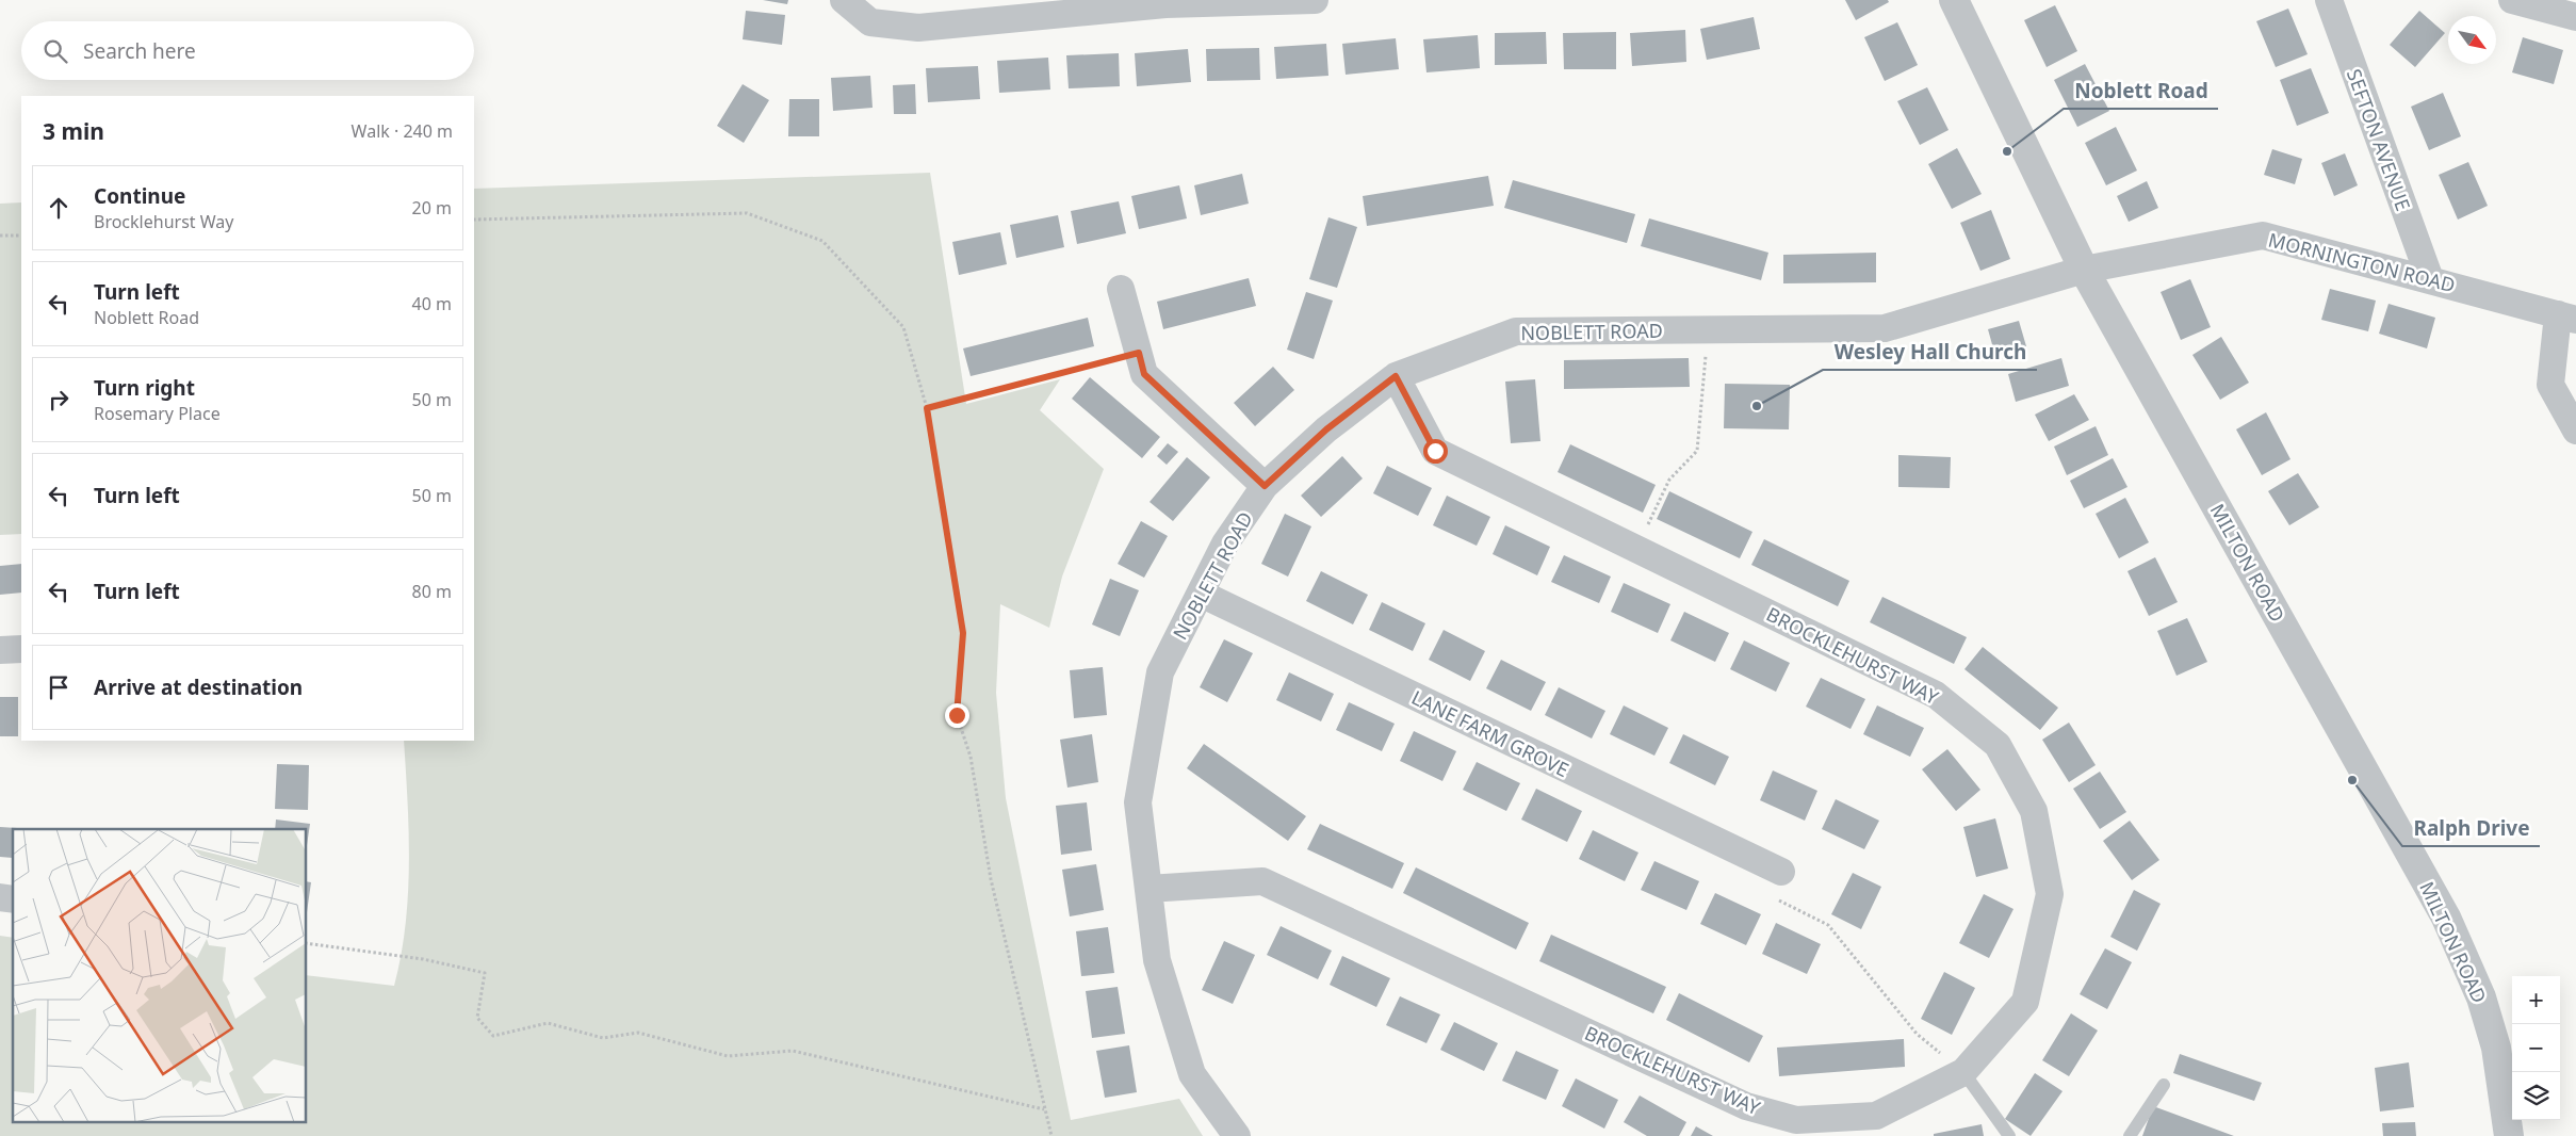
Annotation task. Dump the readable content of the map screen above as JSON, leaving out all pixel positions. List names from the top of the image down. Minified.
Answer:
{"streets":{"street":["SEFTON AVENUE","MORNINGTON ROAD","NOBLETT ROAD","MILTON ROAD","BROCKLEHURST WAY","LANE FARM GROVE"]},"crossings":[["SEFTON AVENUE","MORNINGTON ROAD"],["MORNINGTON ROAD","NOBLETT ROAD"],["MORNINGTON ROAD","MILTON ROAD"],["NOBLETT ROAD","MILTON ROAD"],["NOBLETT ROAD","BROCKLEHURST WAY"],["NOBLETT ROAD","LANE FARM GROVE"]],"places":["Noblett Road","Wesley Hall Church","Ralph Drive"],"north":"bottom right","page":{"search":"Search here","heading":["3 min","Walk · 240 m"],"list":[["Continue","Brocklehurst Way","20 m"],["Turn left","Noblett Road","40 m"],["Turn right","Rosemary Place","50 m"],["Turn left","50 m"],["Turn left","80 m"],"Arrive at destination"],"map_buttons":["+","−"]}}
